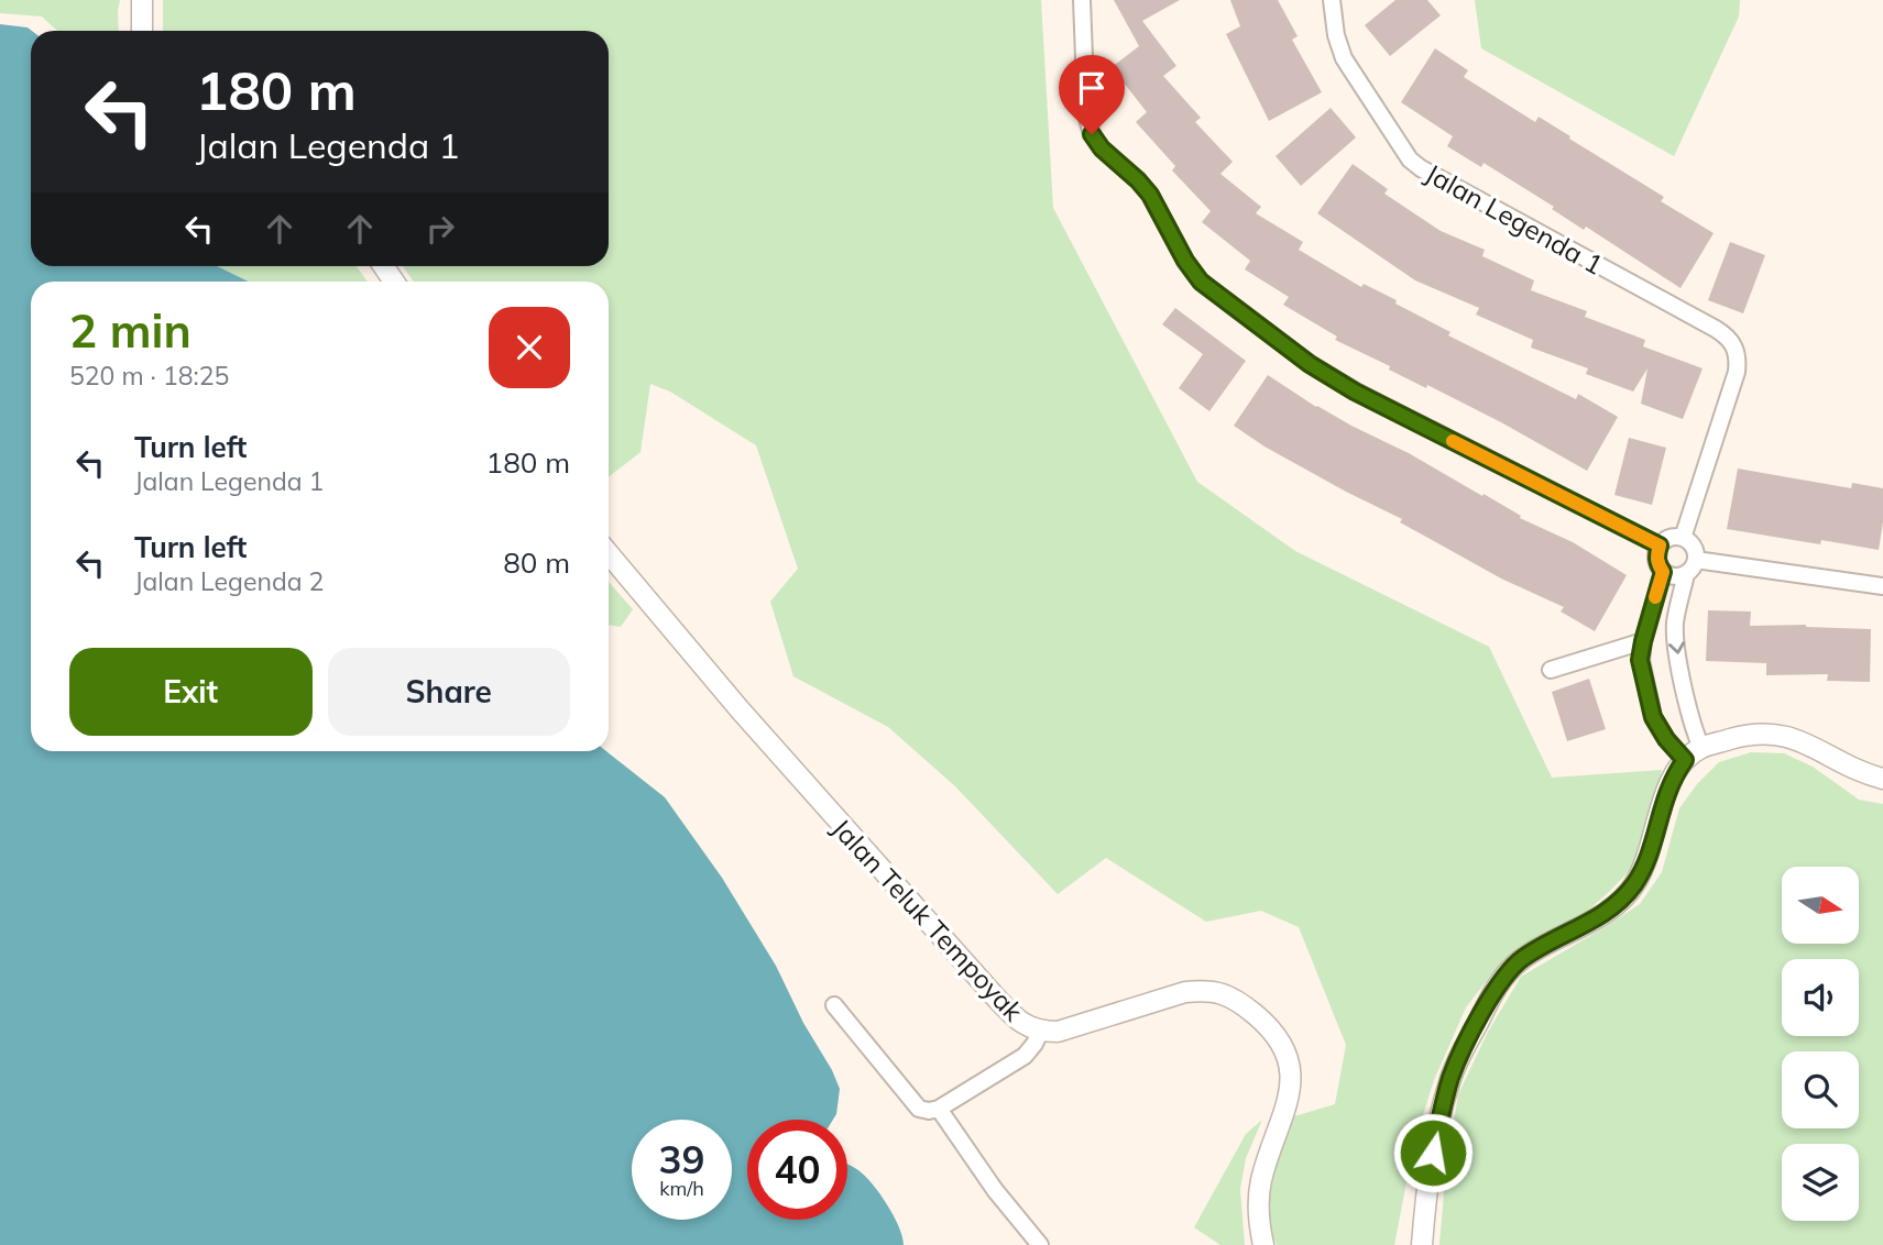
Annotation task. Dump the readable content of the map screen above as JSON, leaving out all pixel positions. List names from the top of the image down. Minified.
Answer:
{"streets":{"street":["Jalan Legenda 1","Jalan Teluk Tempoyak"]},"north":"right","page":{"turn":["180 m","Jalan Legenda 1"],"heading":["2 min","520 m · 18:25"],"list":[{"name":"Turn left","note":"Jalan Legenda 1","value":"180 m"},{"name":"Turn left","note":"Jalan Legenda 2","value":"80 m"}],"buttons":["Exit","Share"],"speed":"39 km/h","limit":"40"}}
